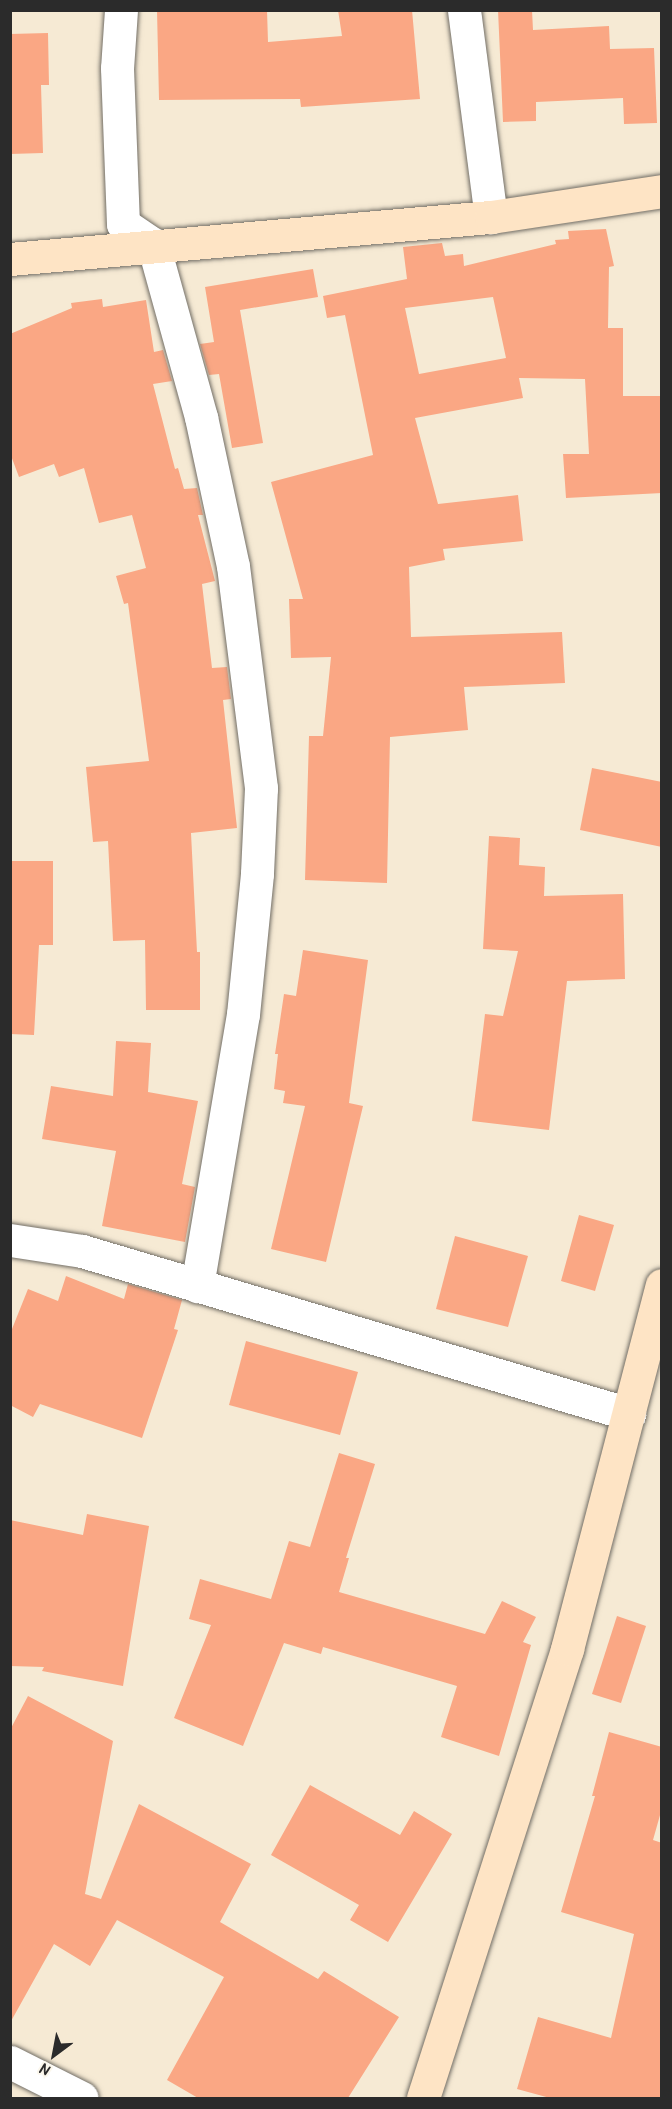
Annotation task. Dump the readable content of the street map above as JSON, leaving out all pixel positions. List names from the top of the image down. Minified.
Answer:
{"north":"bottom left"}
